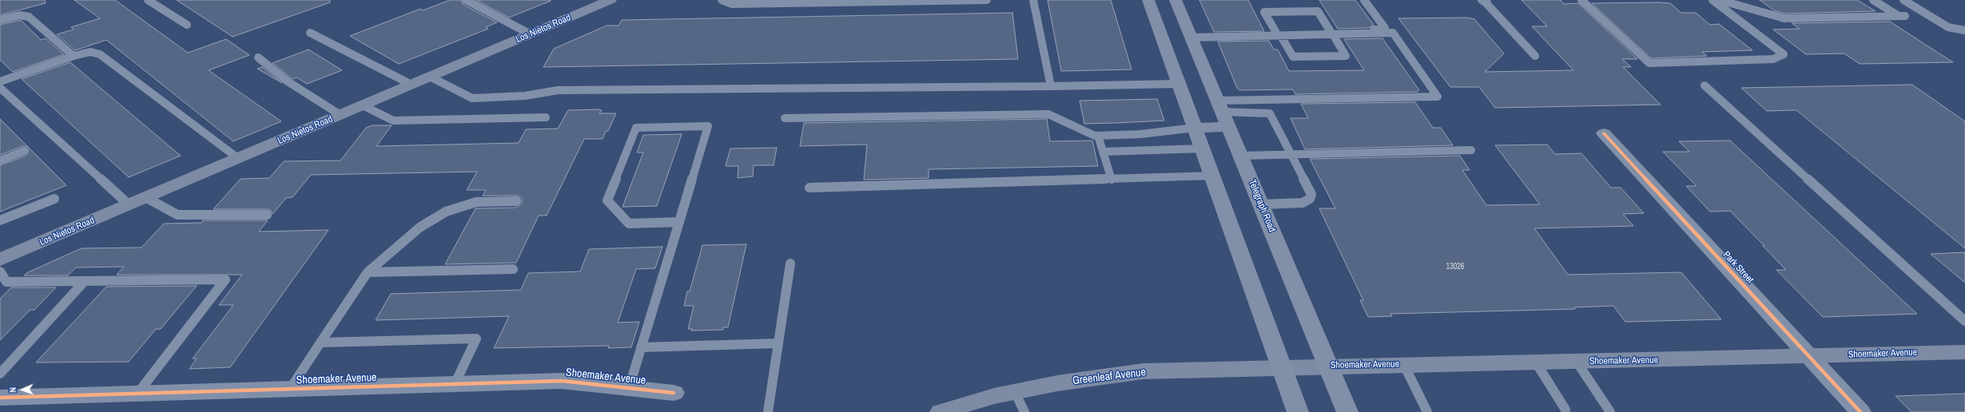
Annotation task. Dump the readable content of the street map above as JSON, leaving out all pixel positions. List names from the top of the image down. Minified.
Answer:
{"streets":{"main road":["Los Nietos Road","Telegraph Road","Shoemaker Avenue","Greenleaf Avenue"],"street":["Park Street"]},"crossings":[["Telegraph Road","Shoemaker Avenue"],["Park Street","Shoemaker Avenue"],["Shoemaker Avenue","Greenleaf Avenue"]],"house_numbers":["13026"],"north":"left"}
